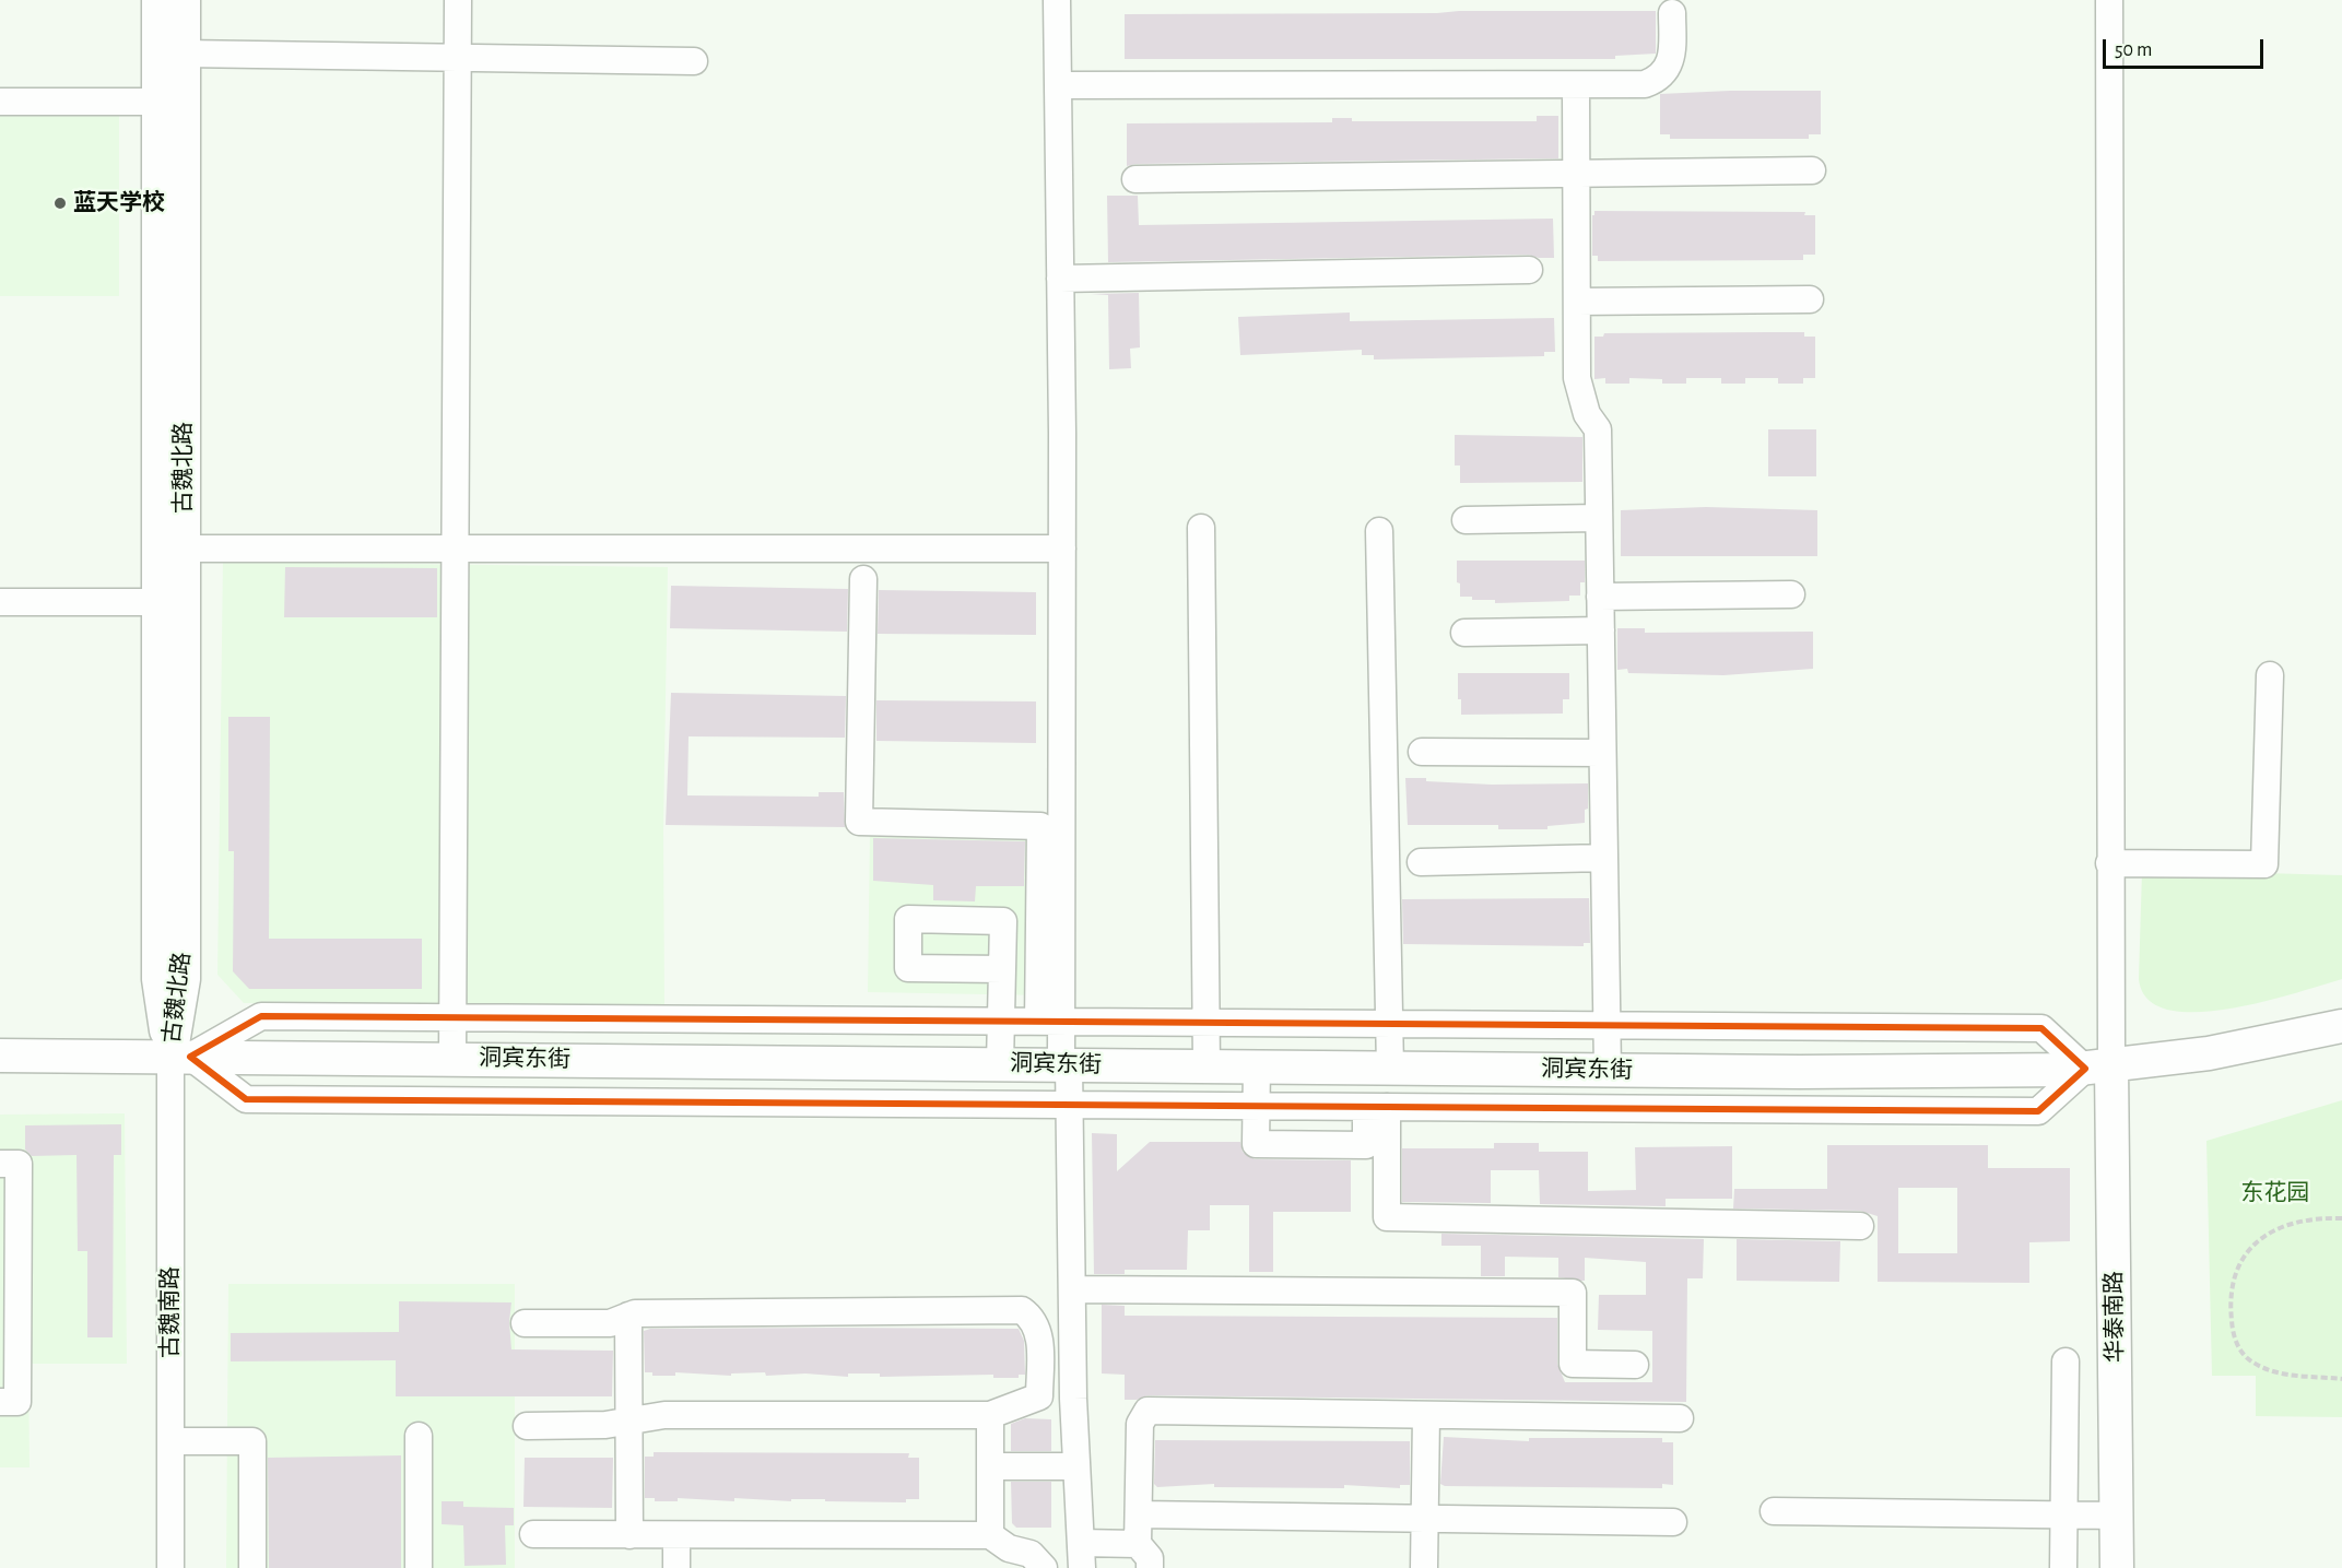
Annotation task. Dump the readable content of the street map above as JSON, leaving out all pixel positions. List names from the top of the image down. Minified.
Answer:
{"streets":{"main road":["古魏北路","洞宾东街","华泰南路"],"street":["古魏南路"]},"crossings":[["古魏北路","洞宾东街"],["古魏北路","古魏南路"],["洞宾东街","古魏南路"],["洞宾东街","华泰南路"]],"parks":["东花园"],"places":["蓝天学校"],"scale_bar":"50 m"}
